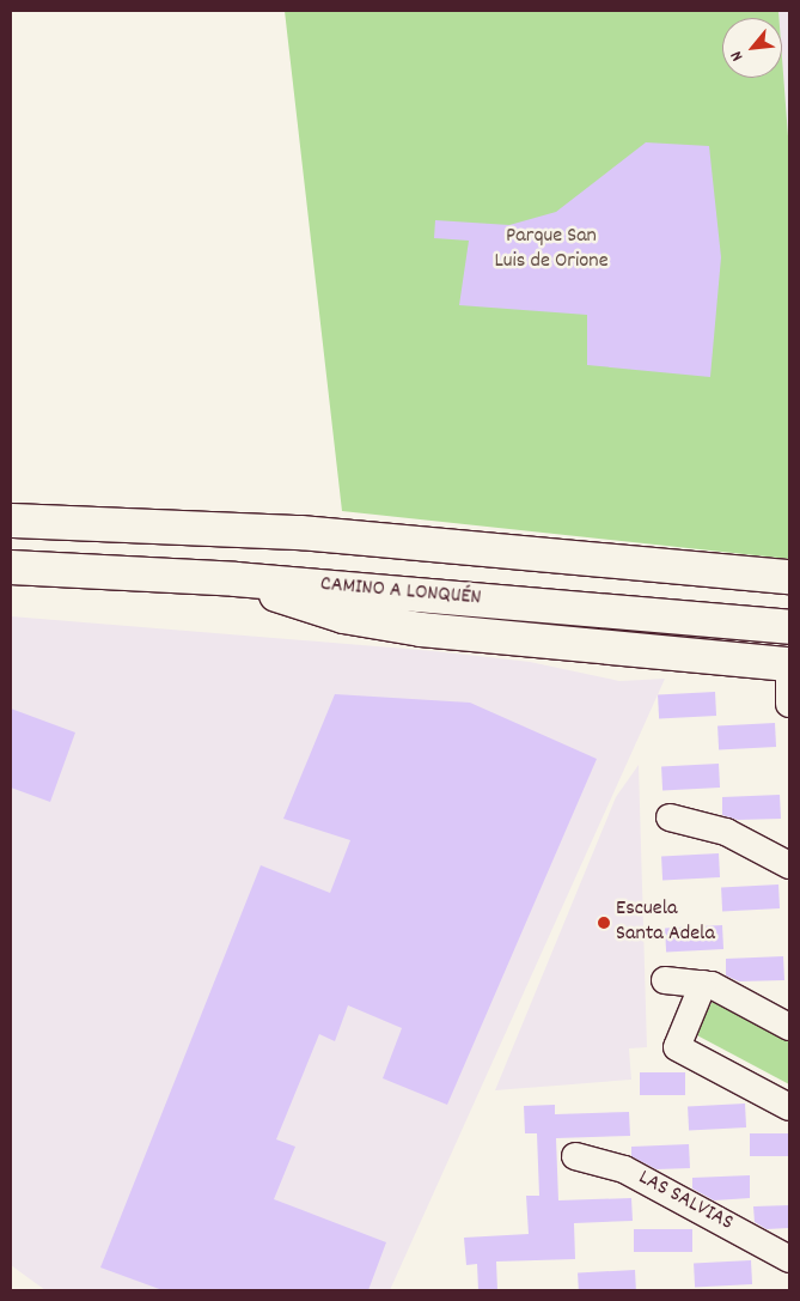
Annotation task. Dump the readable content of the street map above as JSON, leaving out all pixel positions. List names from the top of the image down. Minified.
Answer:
{"streets":{"main road":["CAMINO A LONQUÉN"],"street":["LAS SALVIAS"]},"parks":["Parque San Luis de Orione"],"places":["Escuela Santa Adela"],"north":"bottom left"}
